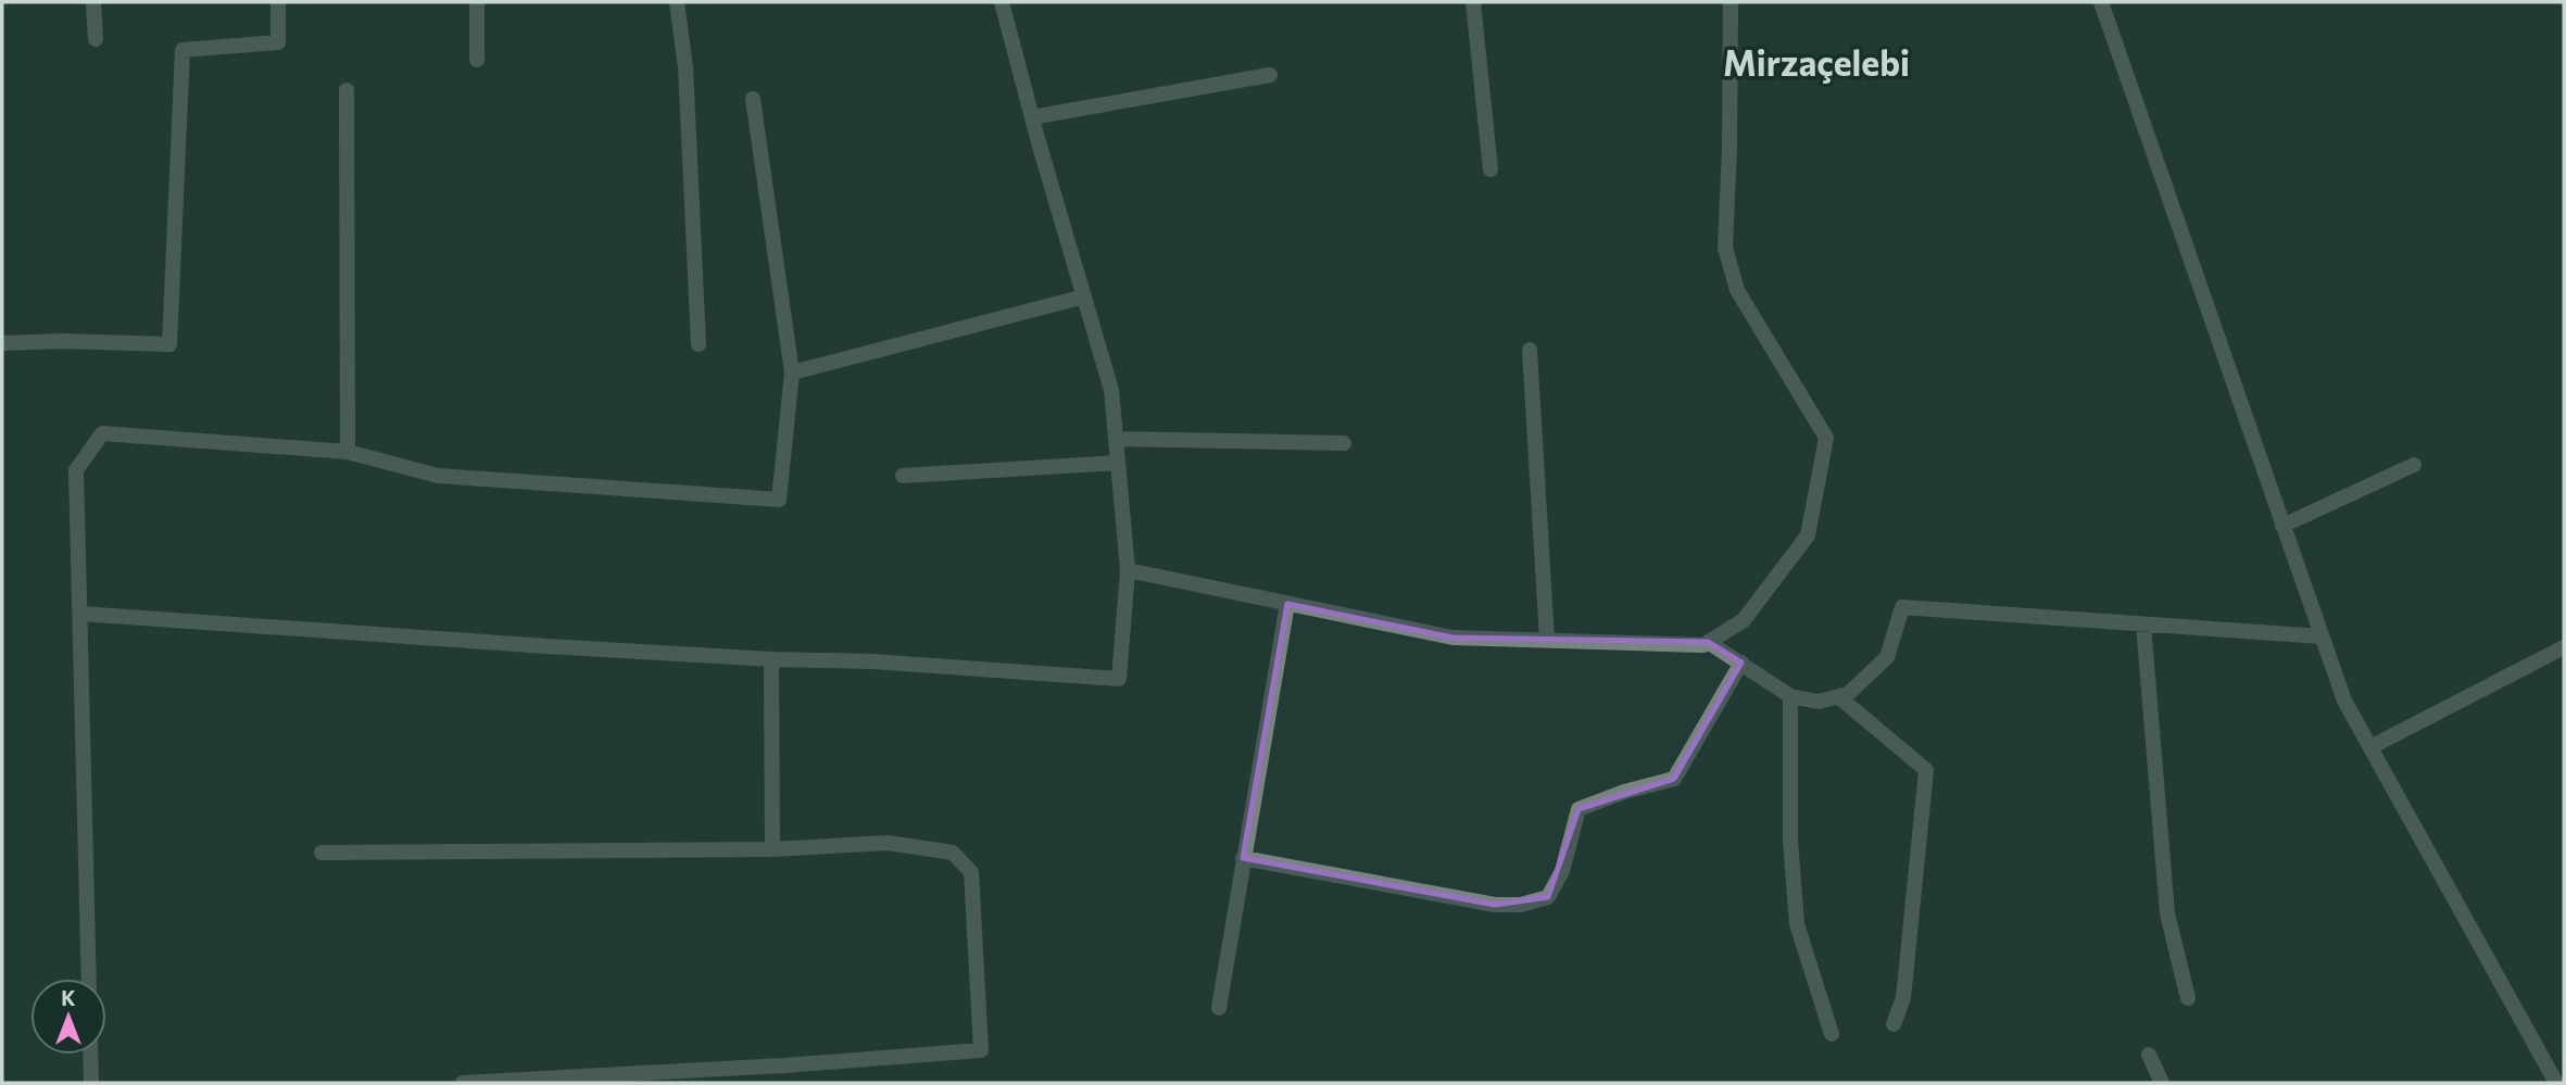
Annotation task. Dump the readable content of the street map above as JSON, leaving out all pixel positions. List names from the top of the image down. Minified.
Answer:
{"districts":["Mirzaçelebi"],"north":"top"}
